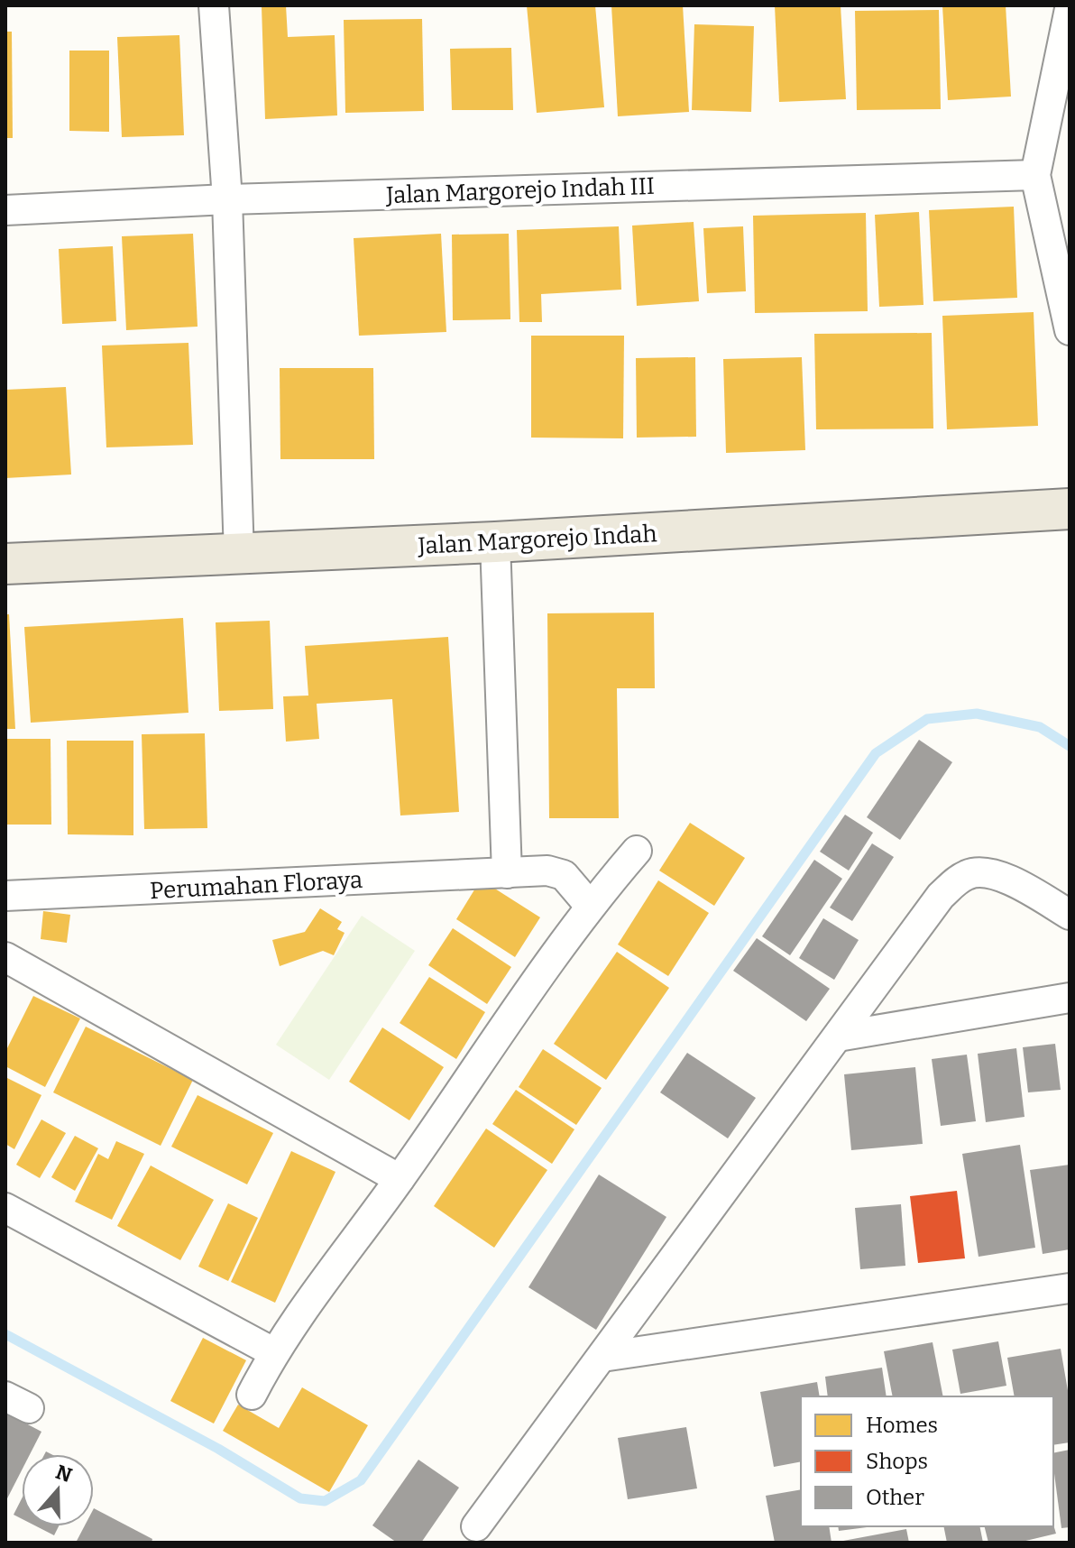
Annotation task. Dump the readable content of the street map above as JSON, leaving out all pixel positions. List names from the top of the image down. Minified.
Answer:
{"streets":{"main road":["Jalan Margorejo Indah"],"street":["Jalan Margorejo Indah III","Perumahan Floraya"]},"legend":["Homes","Shops","Other"],"north":"top"}
